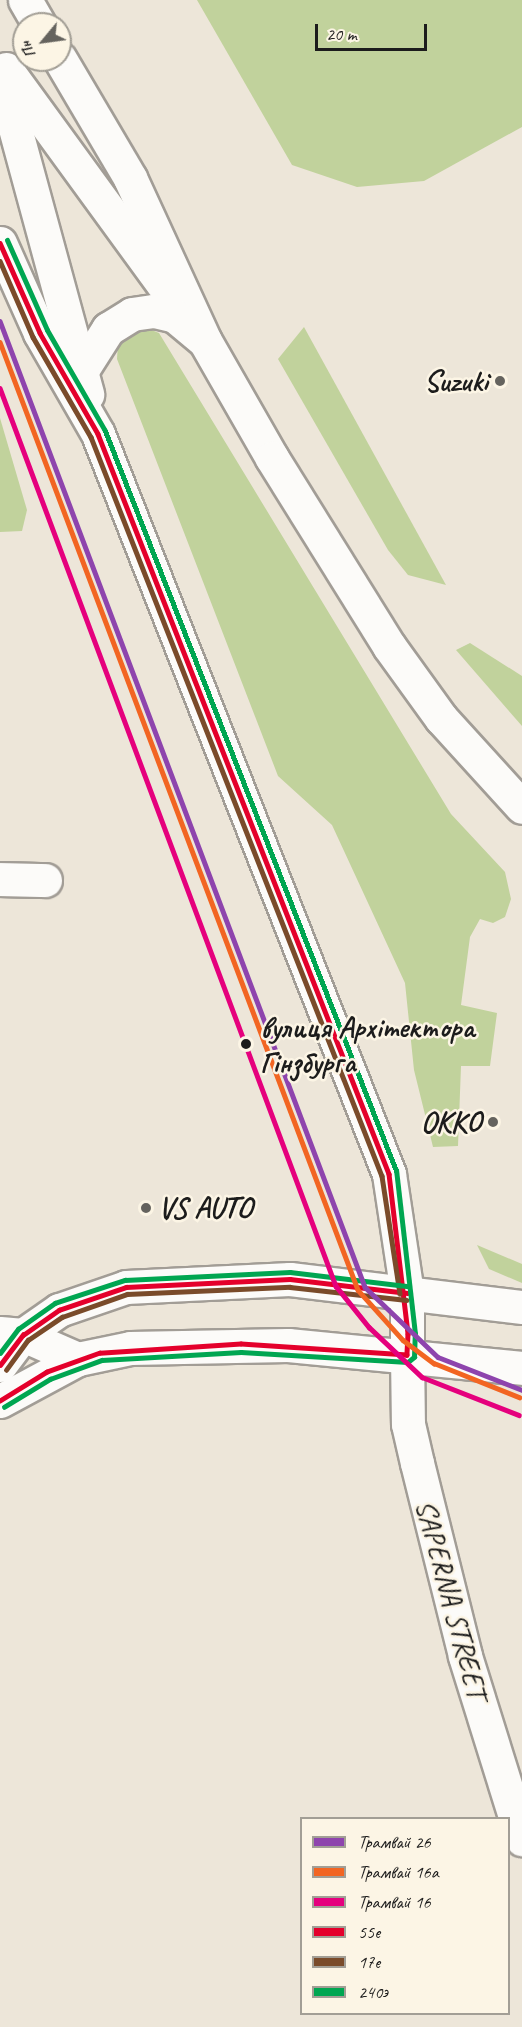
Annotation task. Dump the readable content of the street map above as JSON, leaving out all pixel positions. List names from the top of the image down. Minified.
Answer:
{"streets":{"main road":["SAPERNA STREET"]},"places":["Suzuki","вулиця Архітектора Гінзбурга","OKKO","VS AUTO"],"lines":["transit line 240э","transit line 55е","transit line 17е","tram line 26","tram line 16a","tram line 16"],"legend":["Трамвай 26","Трамвай 16a","Трамвай 16","55е","17е","240э"],"scale_bar":"20 m","north":"bottom left"}
